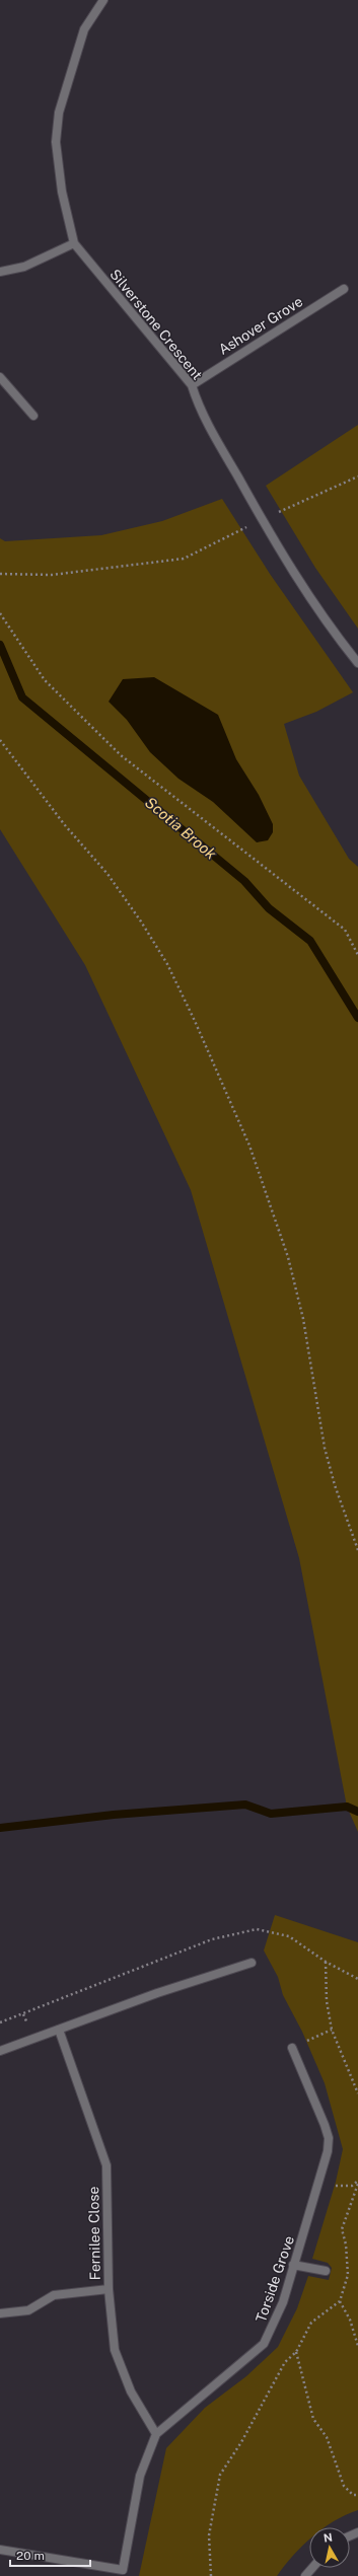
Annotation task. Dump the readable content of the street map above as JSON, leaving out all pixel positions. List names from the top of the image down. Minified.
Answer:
{"streets":{"street":["Silverstone Crescent","Ashover Grove","Fernilee Close","Torside Grove"]},"crossings":[["Silverstone Crescent","Ashover Grove"],["Fernilee Close","Torside Grove"]],"water":["Scotia Brook"],"scale_bar":"20 m","north":"top"}
